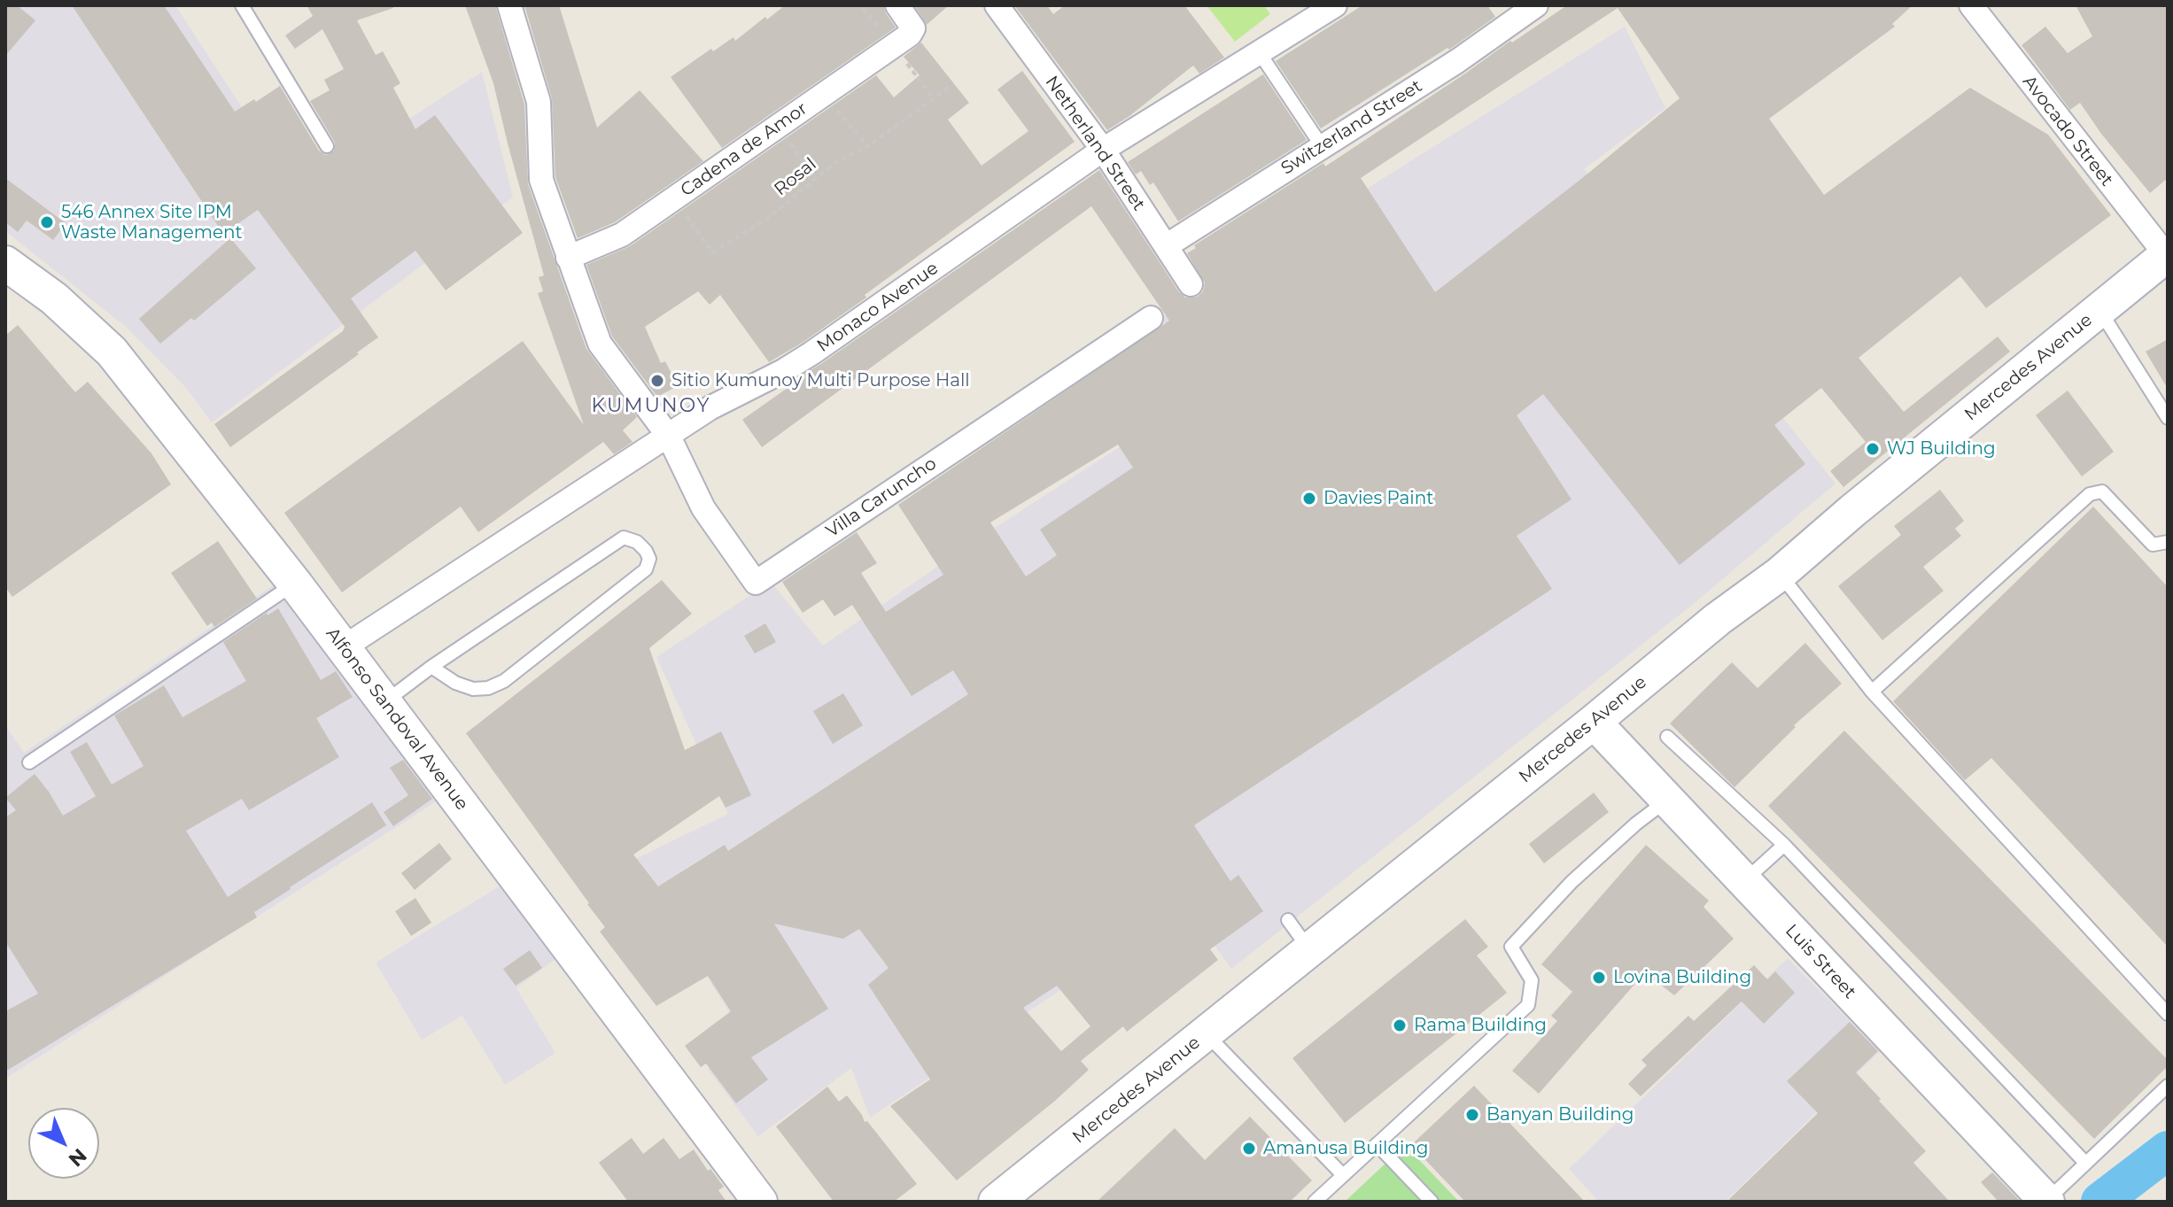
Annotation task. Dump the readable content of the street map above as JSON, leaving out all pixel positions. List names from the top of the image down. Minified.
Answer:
{"streets":{"main road":["Mercedes Avenue","Alfonso Sandoval Avenue","Luis Street"],"street":["Switzerland Street","Avocado Street","Netherland Street","Cadena de Amor","Monaco Avenue","Villa Caruncho"],"path":["Rosal"]},"crossings":[["Switzerland Street","Netherland Street"],["Avocado Street","Mercedes Avenue"],["Netherland Street","Monaco Avenue"],["Cadena de Amor","Rosal"],["Monaco Avenue","Villa Caruncho"],["Monaco Avenue","Alfonso Sandoval Avenue"],["Mercedes Avenue","Luis Street"]],"districts":["KUMUNOY"],"places":["546 Annex Site IPM Waste Management","Sitio Kumunoy Multi Purpose Hall","WJ Building","Davies Paint","Lovina Building","Rama Building","Banyan Building","Amanusa Building"],"north":"bottom right"}
